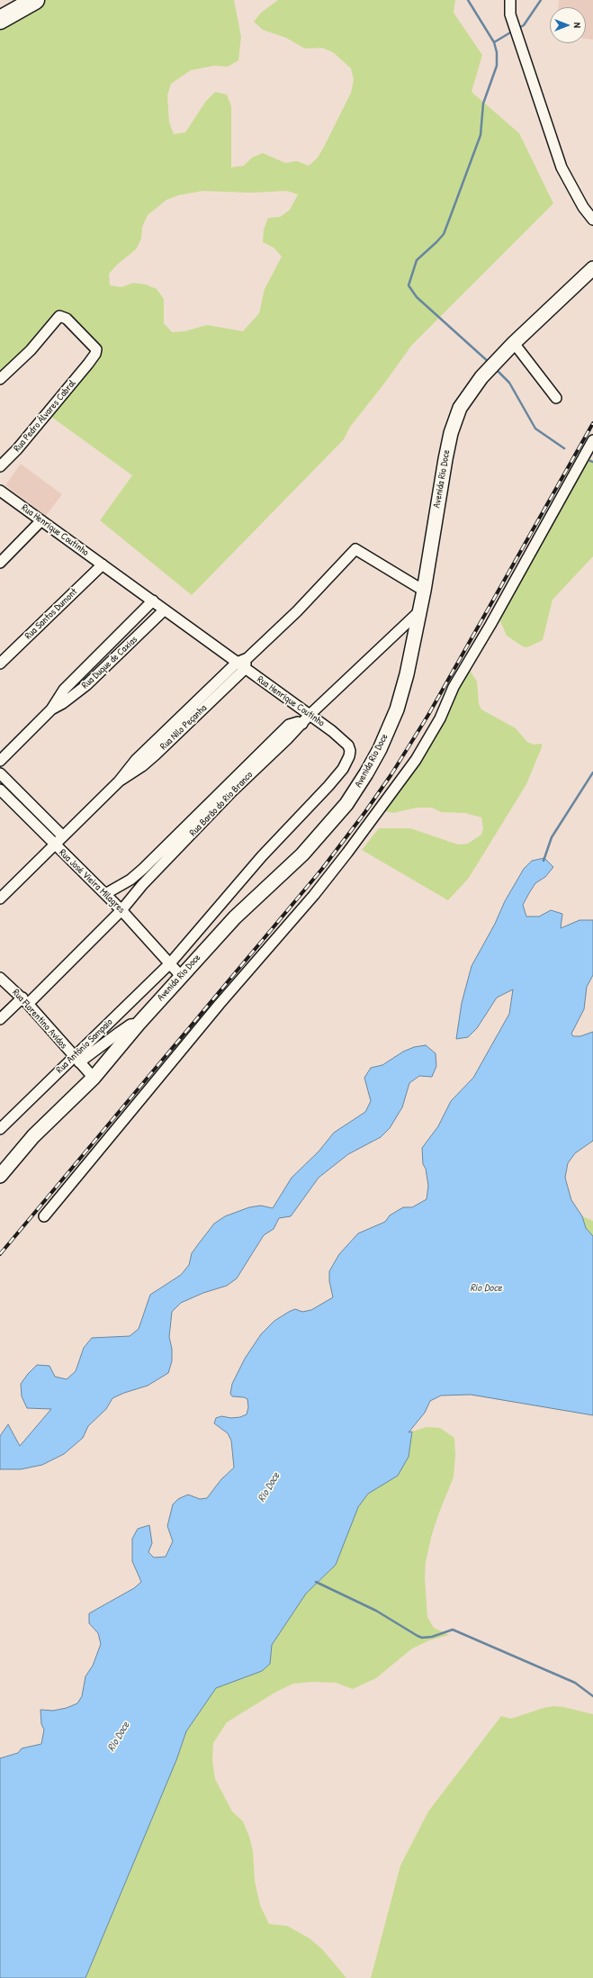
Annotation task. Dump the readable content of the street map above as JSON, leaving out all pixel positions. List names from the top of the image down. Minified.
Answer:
{"streets":{"street":["Rua Pedro Álvares Cabral","Avenida Rio Doce","Rua Henrique Coutinho","Rua Santos Dumont","Rua Duque de Caxias","Rua Nilo Peçanha","Rua Barão do Rio Branco","Rua José Vieira Milagres","Rua Florentino Avidos","Rua Antônio Sampaio"]},"crossings":[["Avenida Rio Doce","Rua Barão do Rio Branco"],["Avenida Rio Doce","Rua José Vieira Milagres"],["Avenida Rio Doce","Rua Florentino Avidos"],["Rua Henrique Coutinho","Rua Santos Dumont"],["Rua Henrique Coutinho","Rua Duque de Caxias"],["Rua Henrique Coutinho","Rua Nilo Peçanha"],["Rua Henrique Coutinho","Rua Barão do Rio Branco"],["Rua Henrique Coutinho","Rua José Vieira Milagres"],["Rua Henrique Coutinho","Rua Antônio Sampaio"],["Rua Nilo Peçanha","Rua José Vieira Milagres"],["Rua Barão do Rio Branco","Rua José Vieira Milagres"],["Rua Barão do Rio Branco","Rua Florentino Avidos"],["Rua José Vieira Milagres","Rua Antônio Sampaio"],["Rua Florentino Avidos","Rua Antônio Sampaio"]],"water":["Rio Doce"],"north":"right"}
